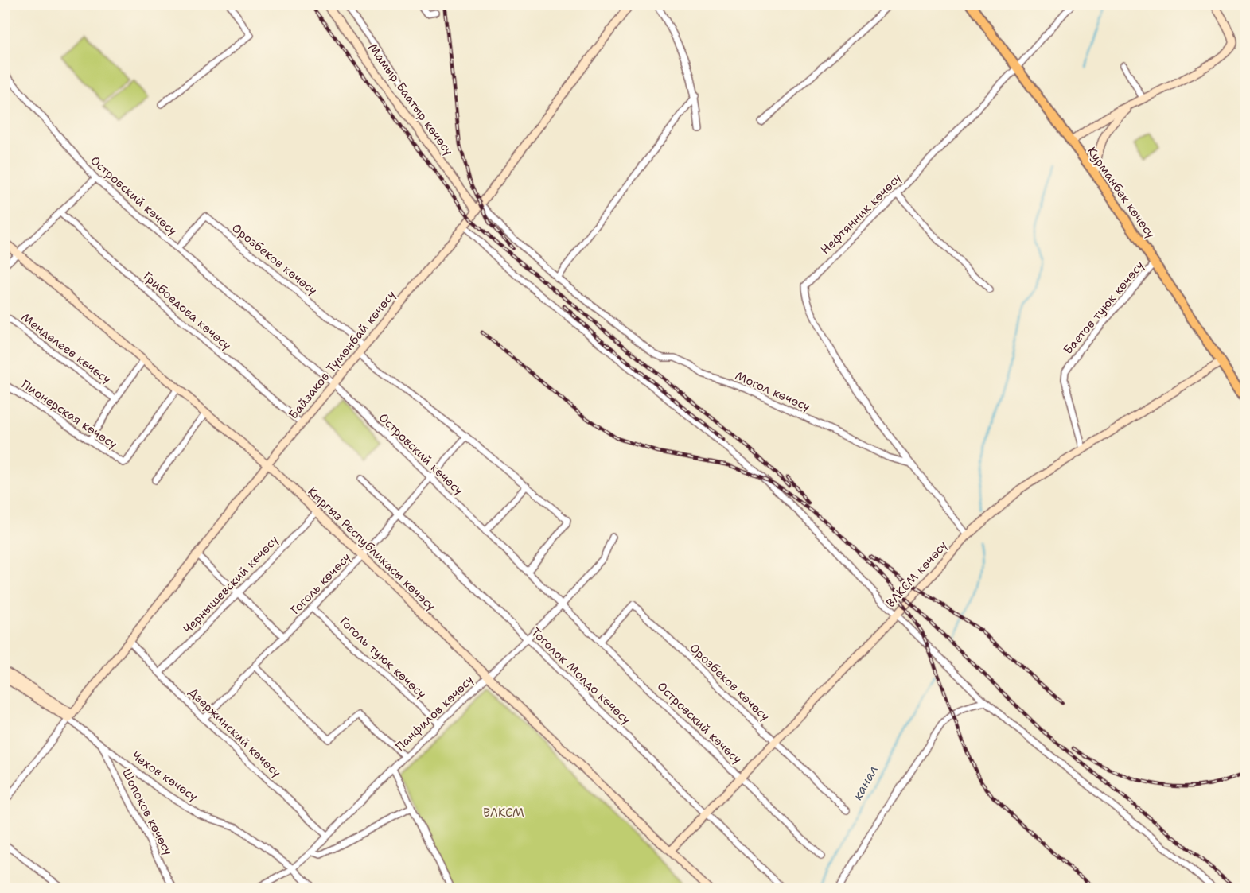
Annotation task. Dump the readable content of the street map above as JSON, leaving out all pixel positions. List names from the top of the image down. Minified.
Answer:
{"streets":{"main road":["Мамыр Баатыр көчөсү","Курманбек көчөсү","Байзаков Түмөнбай көчөсү","Кыргыз Республикасы көчөсү","ВЛКСМ көчөсү","Чехов көчөсү"],"street":["Островский көчөсү","Нефтянник көчөсү","Орозбеков көчөсү","Баетов туюк көчөсү","Грибоедова көчөсү","Менделеев көчөсү","Могол көчөсү","Пионерская көчөсү","Гоголь көчөсү","Чернышевский көчөсү","Гоголь туюк көчөсү","Тоголок Молдо көчөсү","Панфилов көчөсү","Дзержинский көчөсү","Шопоков көчөсү"]},"crossings":[["Мамыр Баатыр көчөсү","Байзаков Түмөнбай көчөсү"],["Мамыр Баатыр көчөсү","Могол көчөсү"],["Курманбек көчөсү","Нефтянник көчөсү"],["Курманбек көчөсү","Баетов туюк көчөсү"],["Курманбек көчөсү","ВЛКСМ көчөсү"],["Островский көчөсү","Орозбеков көчөсү"],["Островский көчөсү","Байзаков Түмөнбай көчөсү"],["Островский көчөсү","ВЛКСМ көчөсү"],["Островский көчөсү","Гоголь көчөсү"],["Островский көчөсү","Панфилов көчөсү"],["Нефтянник көчөсү","Могол көчөсү"],["Орозбеков көчөсү","Байзаков Түмөнбай көчөсү"],["Орозбеков көчөсү","ВЛКСМ көчөсү"],["Баетов туюк көчөсү","ВЛКСМ көчөсү"],["Грибоедова көчөсү","Байзаков Түмөнбай көчөсү"],["Байзаков Түмөнбай көчөсү","Могол көчөсү"],["Байзаков Түмөнбай көчөсү","Кыргыз Республикасы көчөсү"],["Байзаков Түмөнбай көчөсү","Дзержинский көчөсү"],["Байзаков Түмөнбай көчөсү","Чехов көчөсү"],["Пионерская көчөсү","Кыргыз Республикасы көчөсү"],["Кыргыз Республикасы көчөсү","ВЛКСМ көчөсү"],["Кыргыз Республикасы көчөсү","Гоголь көчөсү"],["Кыргыз Республикасы көчөсү","Чернышевский көчөсү"],["Кыргыз Республикасы көчөсү","Панфилов көчөсү"],["ВЛКСМ көчөсү","Тоголок Молдо көчөсү"],["Гоголь көчөсү","Гоголь туюк көчөсү"],["Гоголь көчөсү","Тоголок Молдо көчөсү"],["Гоголь көчөсү","Дзержинский көчөсү"],["Чернышевский көчөсү","Дзержинский көчөсү"],["Гоголь туюк көчөсү","Панфилов көчөсү"],["Тоголок Молдо көчөсү","Панфилов көчөсү"],["Панфилов көчөсү","Дзержинский көчөсү"],["Панфилов көчөсү","Чехов көчөсү"],["Чехов көчөсү","Шопоков көчөсү"]],"water":["канал"],"parks":["ВЛКСМ"]}
